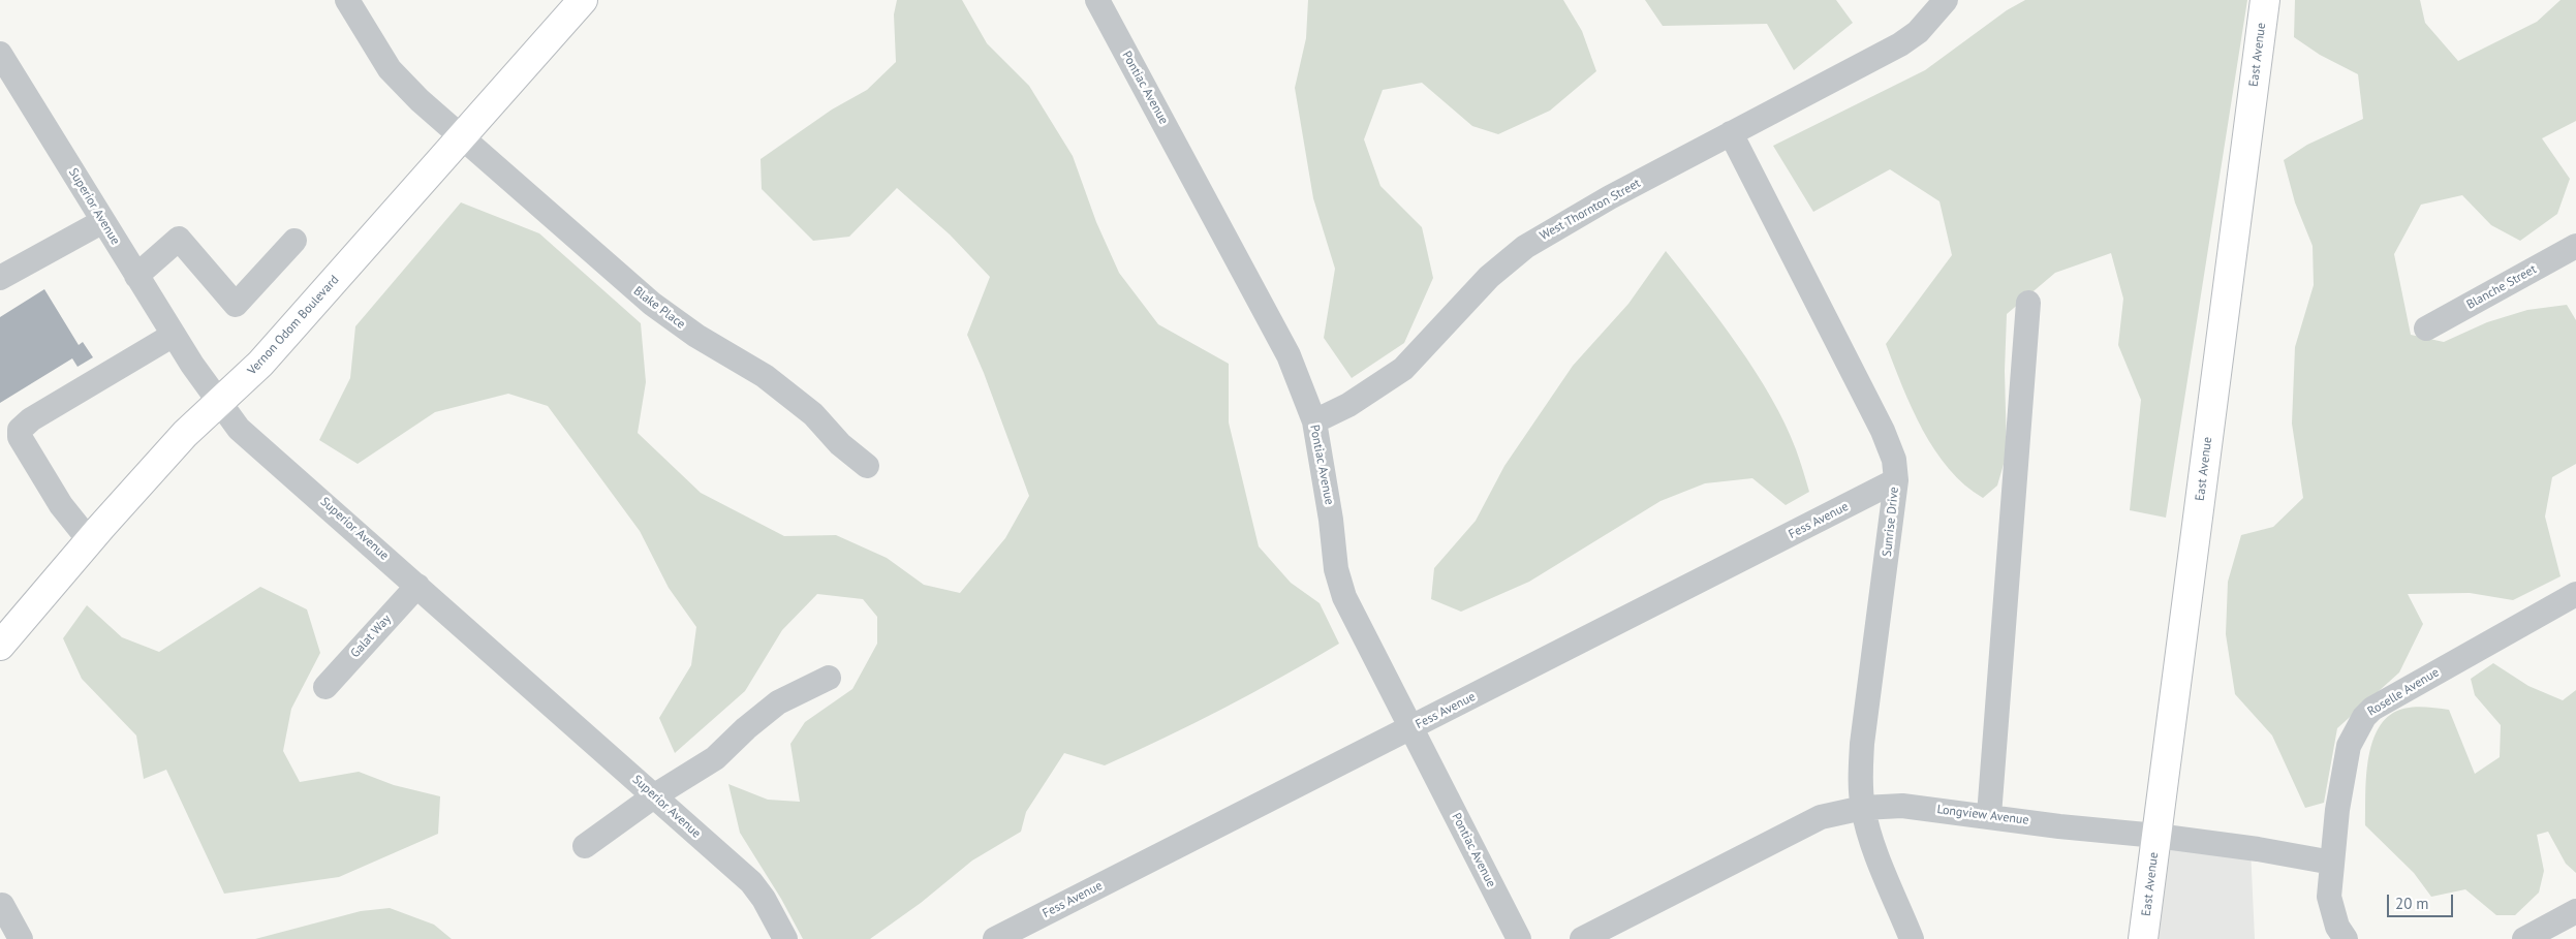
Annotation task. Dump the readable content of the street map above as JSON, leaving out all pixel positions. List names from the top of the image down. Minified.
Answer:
{"streets":{"main road":["East Avenue","Vernon Odom Boulevard"],"street":["Pontiac Avenue","Superior Avenue","West Thornton Street","Blanche Street","Blake Place","Fess Avenue","Sunrise Drive","Galat Way","Roselle Avenue","Longview Avenue"]},"crossings":[["East Avenue","Longview Avenue"],["Pontiac Avenue","West Thornton Street"],["Pontiac Avenue","Fess Avenue"],["Superior Avenue","Vernon Odom Boulevard"],["Superior Avenue","Galat Way"],["West Thornton Street","Sunrise Drive"],["Blake Place","Vernon Odom Boulevard"],["Fess Avenue","Sunrise Drive"],["Sunrise Drive","Longview Avenue"],["Roselle Avenue","Longview Avenue"]],"scale_bar":"20 m"}
